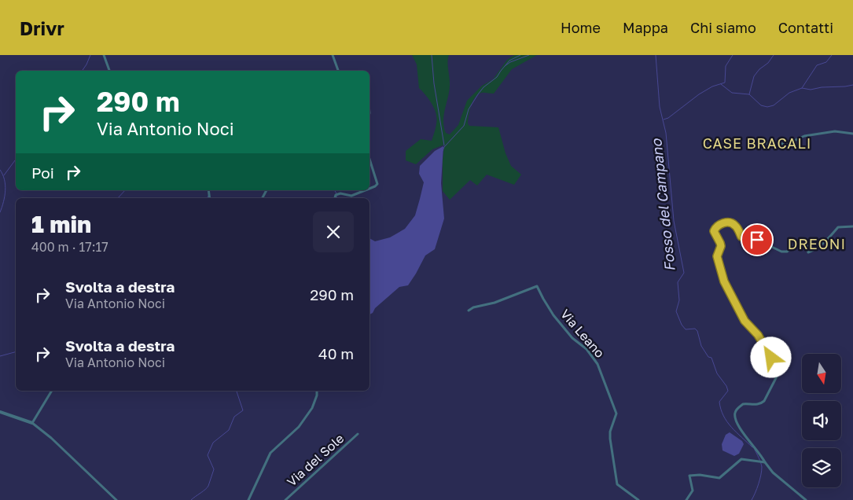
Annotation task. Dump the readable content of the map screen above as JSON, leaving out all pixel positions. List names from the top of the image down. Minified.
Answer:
{"streets":{"street":["Via Leano","Via del Sole"]},"districts":["CASE BRACALI","DREONI"],"water":["Fosso del Campano"],"north":"bottom","page":{"header":"Drivr","nav":["Home","Mappa","Chi siamo","Contatti"],"turn":["290 m","Via Antonio Noci"],"then":"Poi","heading":["1 min","400 m · 17:17"],"list":[{"name":"Svolta a destra","note":"Via Antonio Noci","value":"290 m"},{"name":"Svolta a destra","note":"Via Antonio Noci","value":"40 m"}]}}
